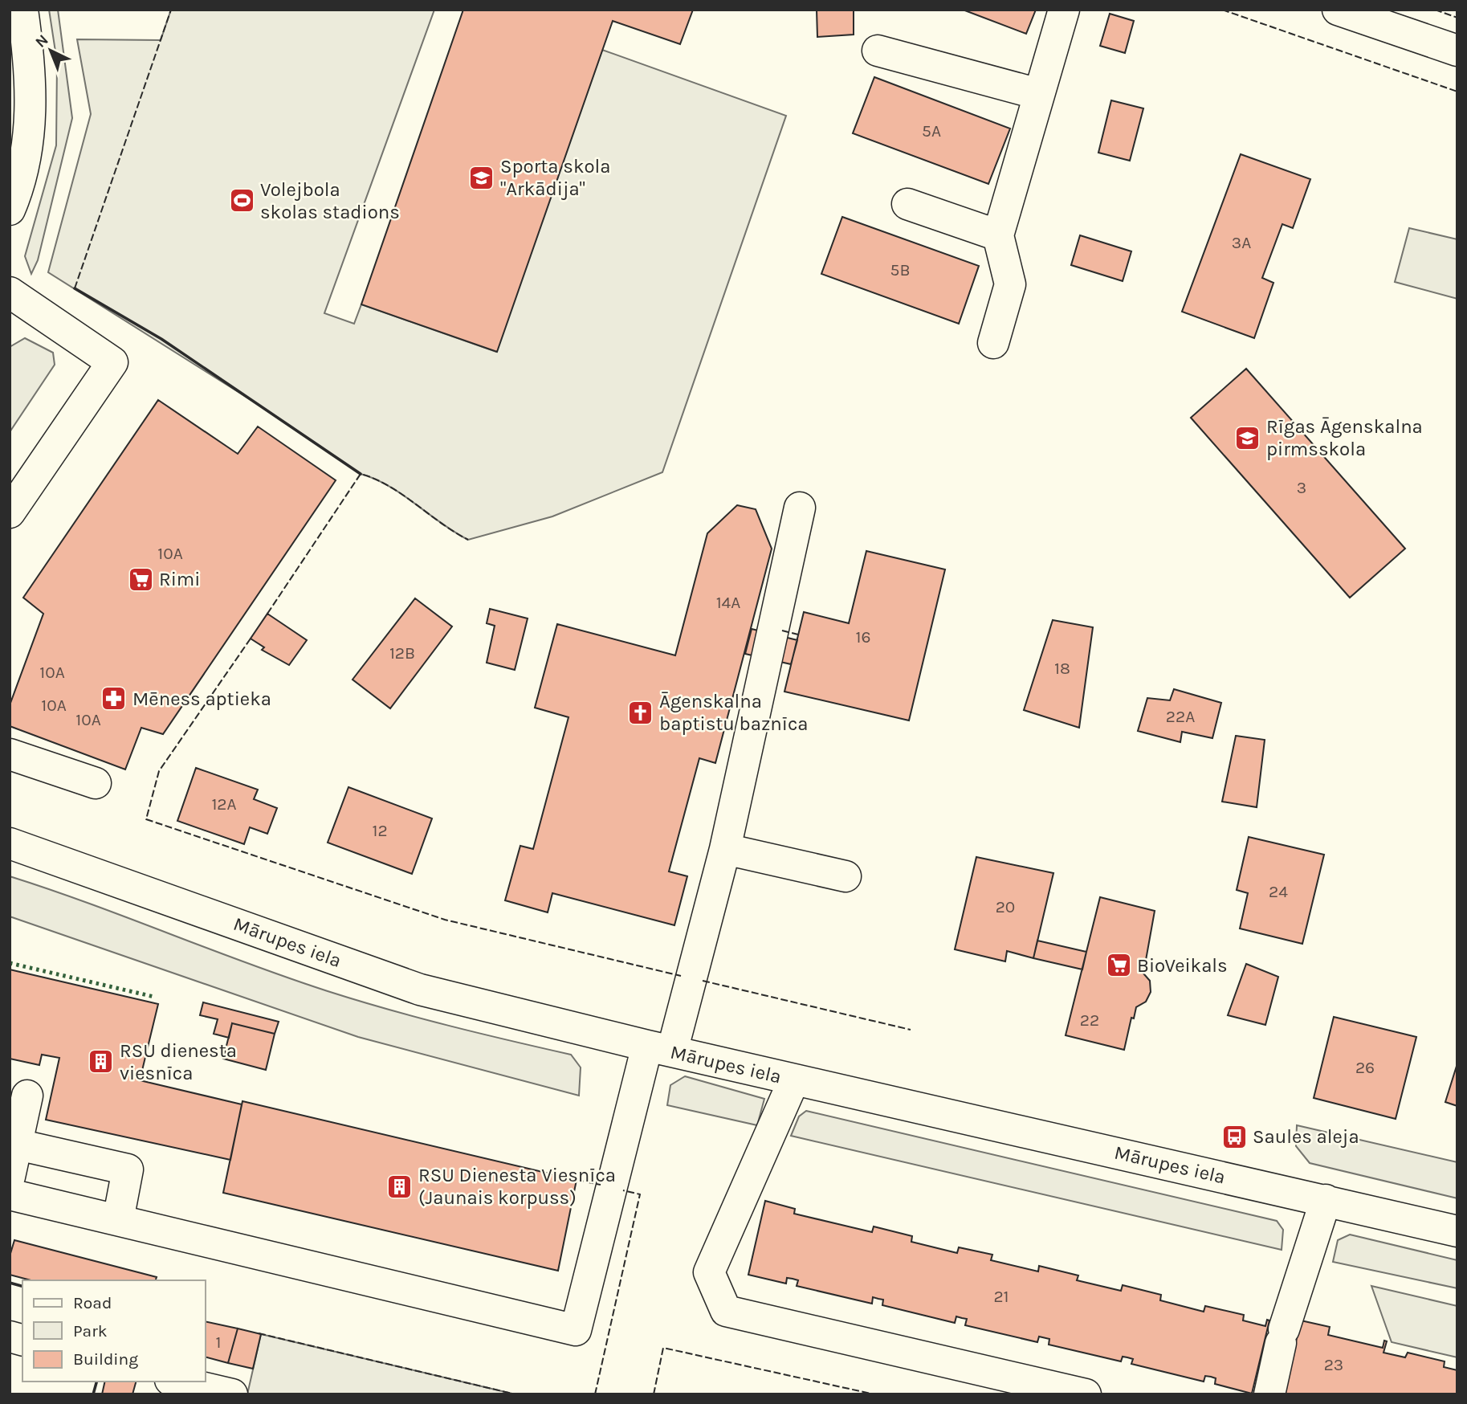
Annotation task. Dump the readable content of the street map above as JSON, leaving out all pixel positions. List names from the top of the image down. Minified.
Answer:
{"streets":{"street":["Mārupes iela"]},"places":{"school or university":["Sporta skola \"Arkādija\"","Rīgas Āgenskalna pirmsskola"],"sports":["Volejbola skolas stadions"],"supermarket":["Rimi","BioVeikals"],"pharmacy":["Mēness aptieka"],"church":["Āgenskalna baptistu baznīca"],"building":["RSU dienesta viesnīca","RSU Dienesta Viesnīca (Jaunais korpuss)"],"bus stop":["Saules aleja"]},"house_numbers":["5A","3A","5B","3","10A","14A","16","12B","18","10A","10A","22A","10A","12A","12","24","20","22","26","21","1","23"],"legend":["Road","Park","Building"],"north":"top left"}
